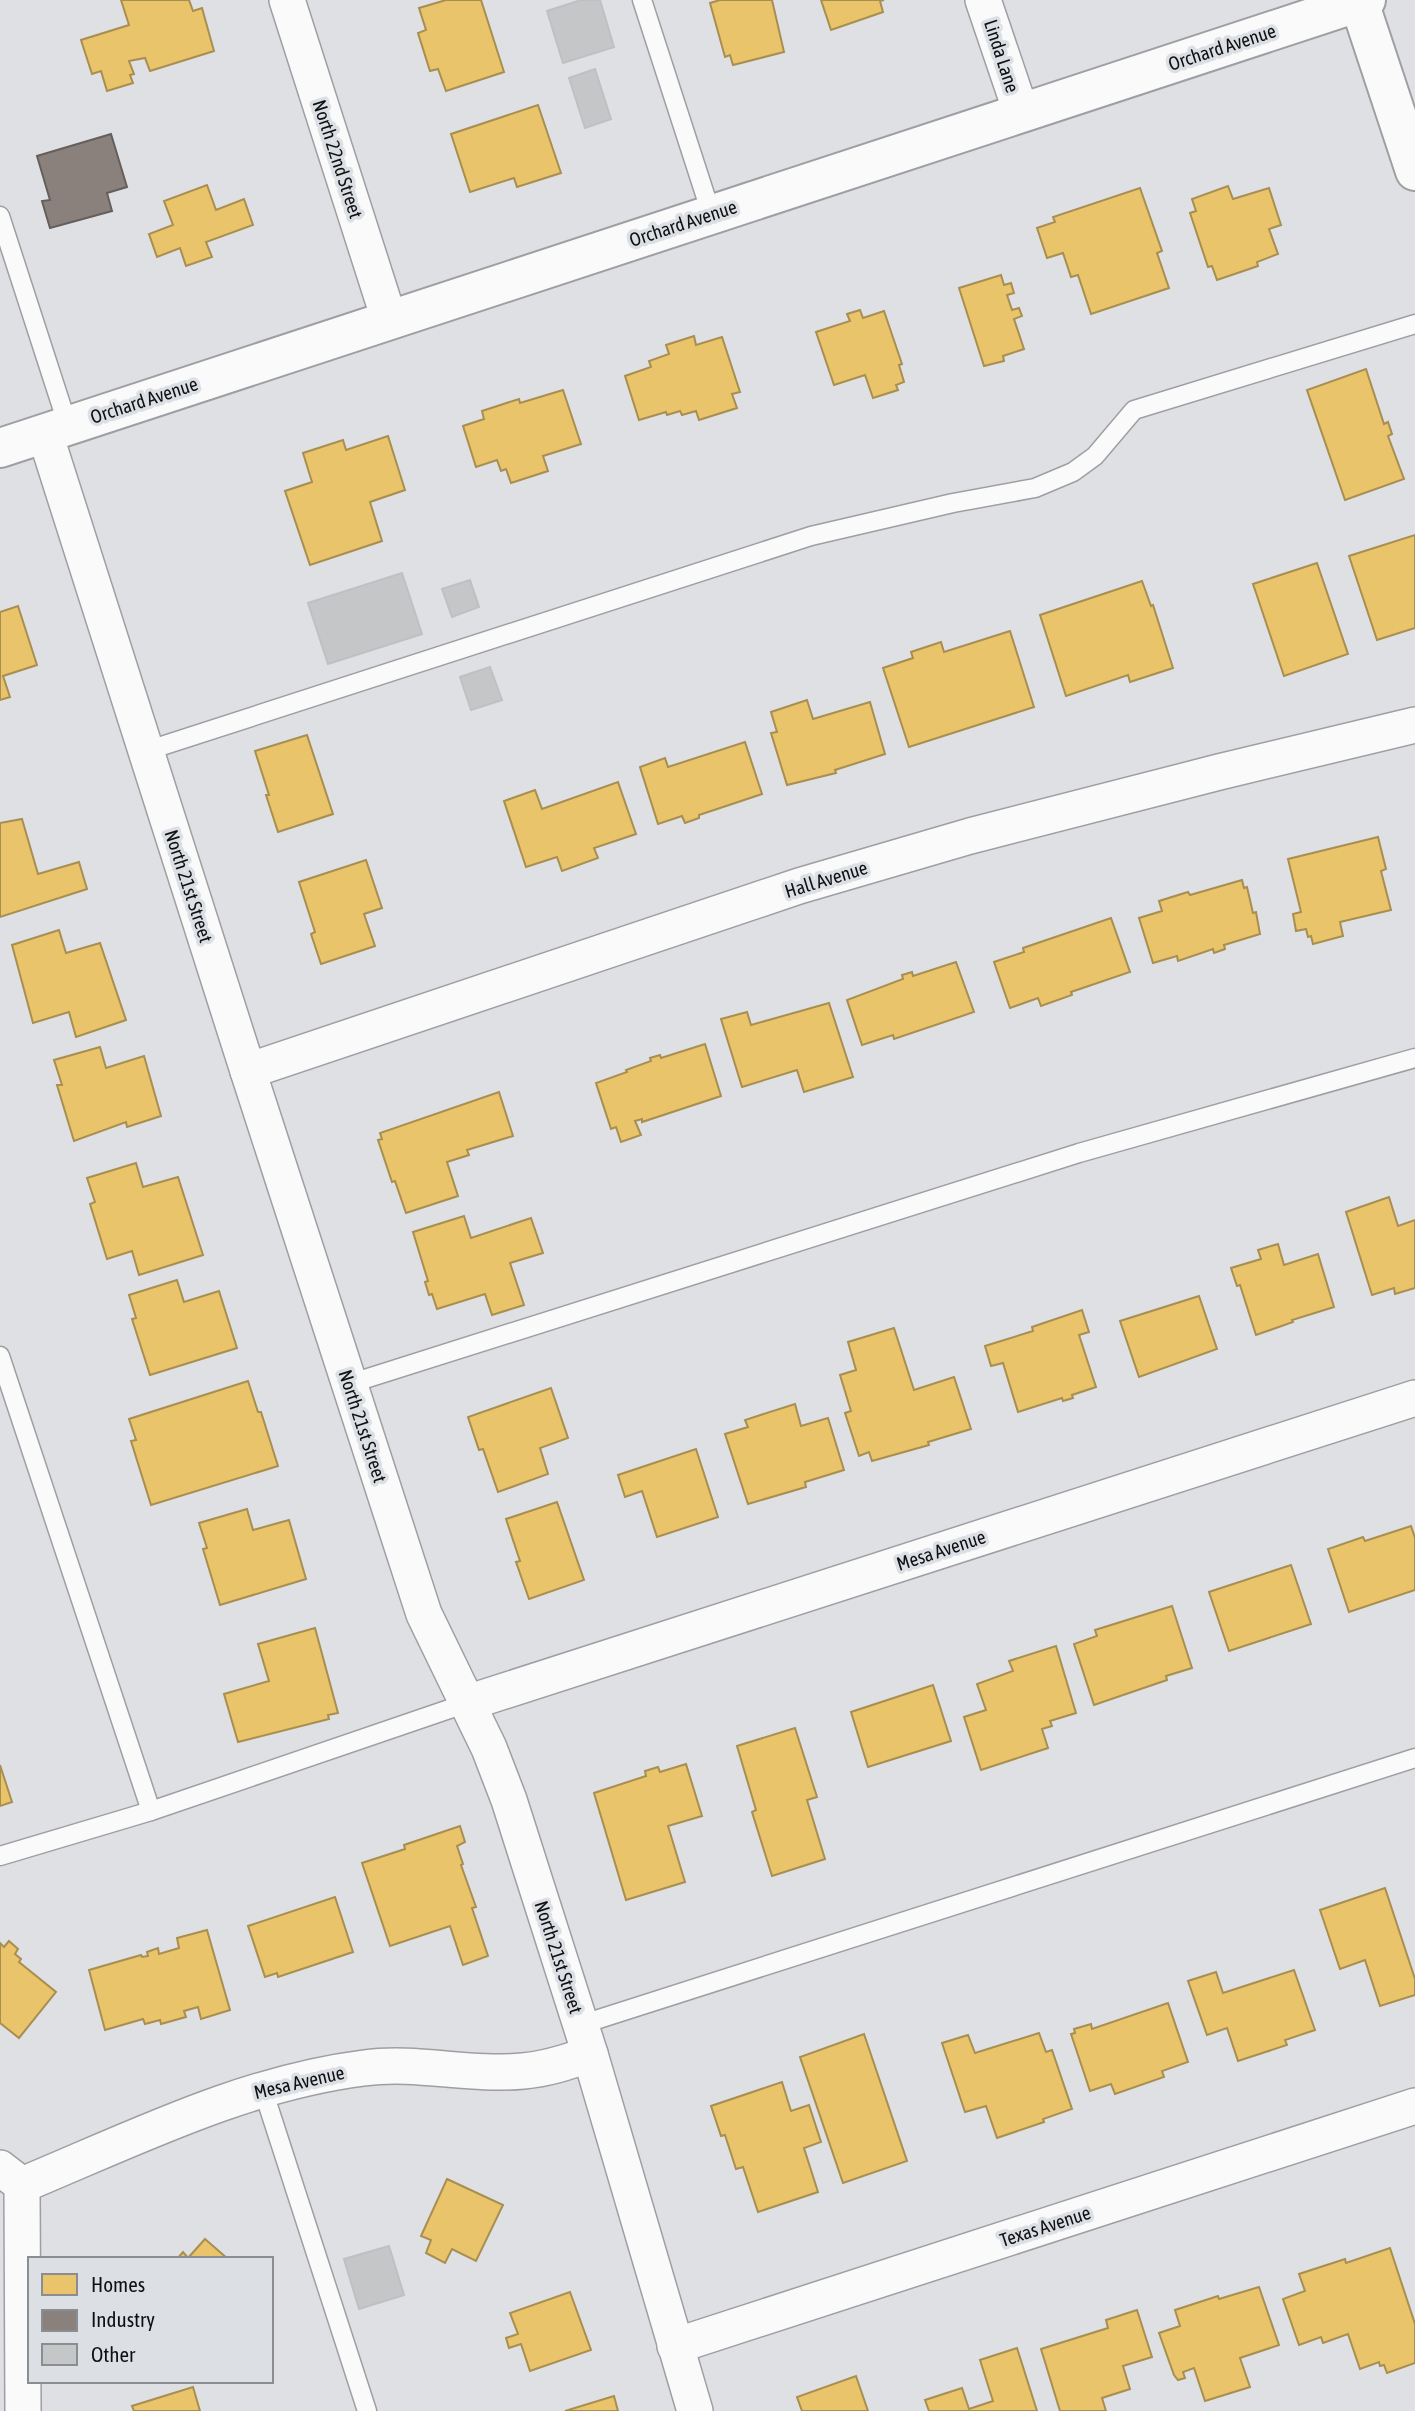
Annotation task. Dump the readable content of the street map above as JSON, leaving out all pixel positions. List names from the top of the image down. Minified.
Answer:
{"streets":{"street":["Orchard Avenue","Linda Lane","North 22nd Street","Hall Avenue","North 21st Street","Mesa Avenue","Texas Avenue"]},"crossings":[["Orchard Avenue","Linda Lane"],["Orchard Avenue","North 22nd Street"],["Orchard Avenue","North 21st Street"],["Hall Avenue","North 21st Street"],["North 21st Street","Mesa Avenue"],["North 21st Street","Texas Avenue"]],"legend":["Homes","Industry","Other"]}
